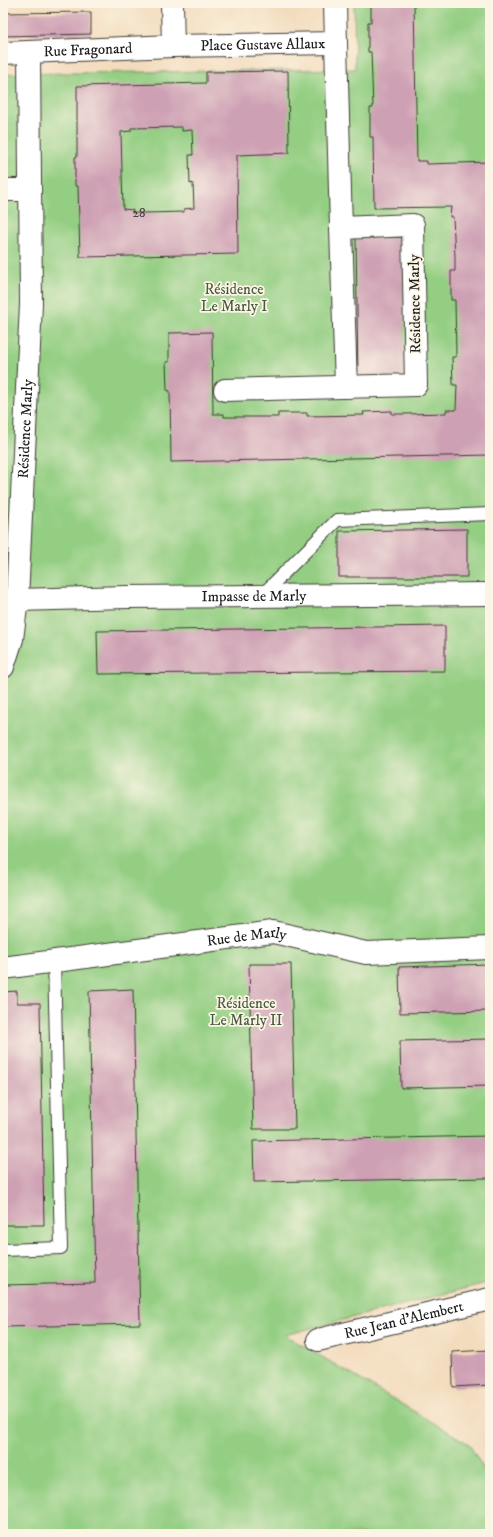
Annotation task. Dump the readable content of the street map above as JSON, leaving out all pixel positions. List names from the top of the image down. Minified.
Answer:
{"streets":{"street":["Place Gustave Allaux","Rue Fragonard","Résidence Marly","Impasse de Marly","Rue de Marly","Rue Jean d'Alembert"]},"crossings":[["Place Gustave Allaux","Rue Fragonard"],["Rue Fragonard","Résidence Marly"],["Résidence Marly","Impasse de Marly"]],"parks":["Résidence Le Marly I","Résidence Le Marly II"],"house_numbers":["28"]}
